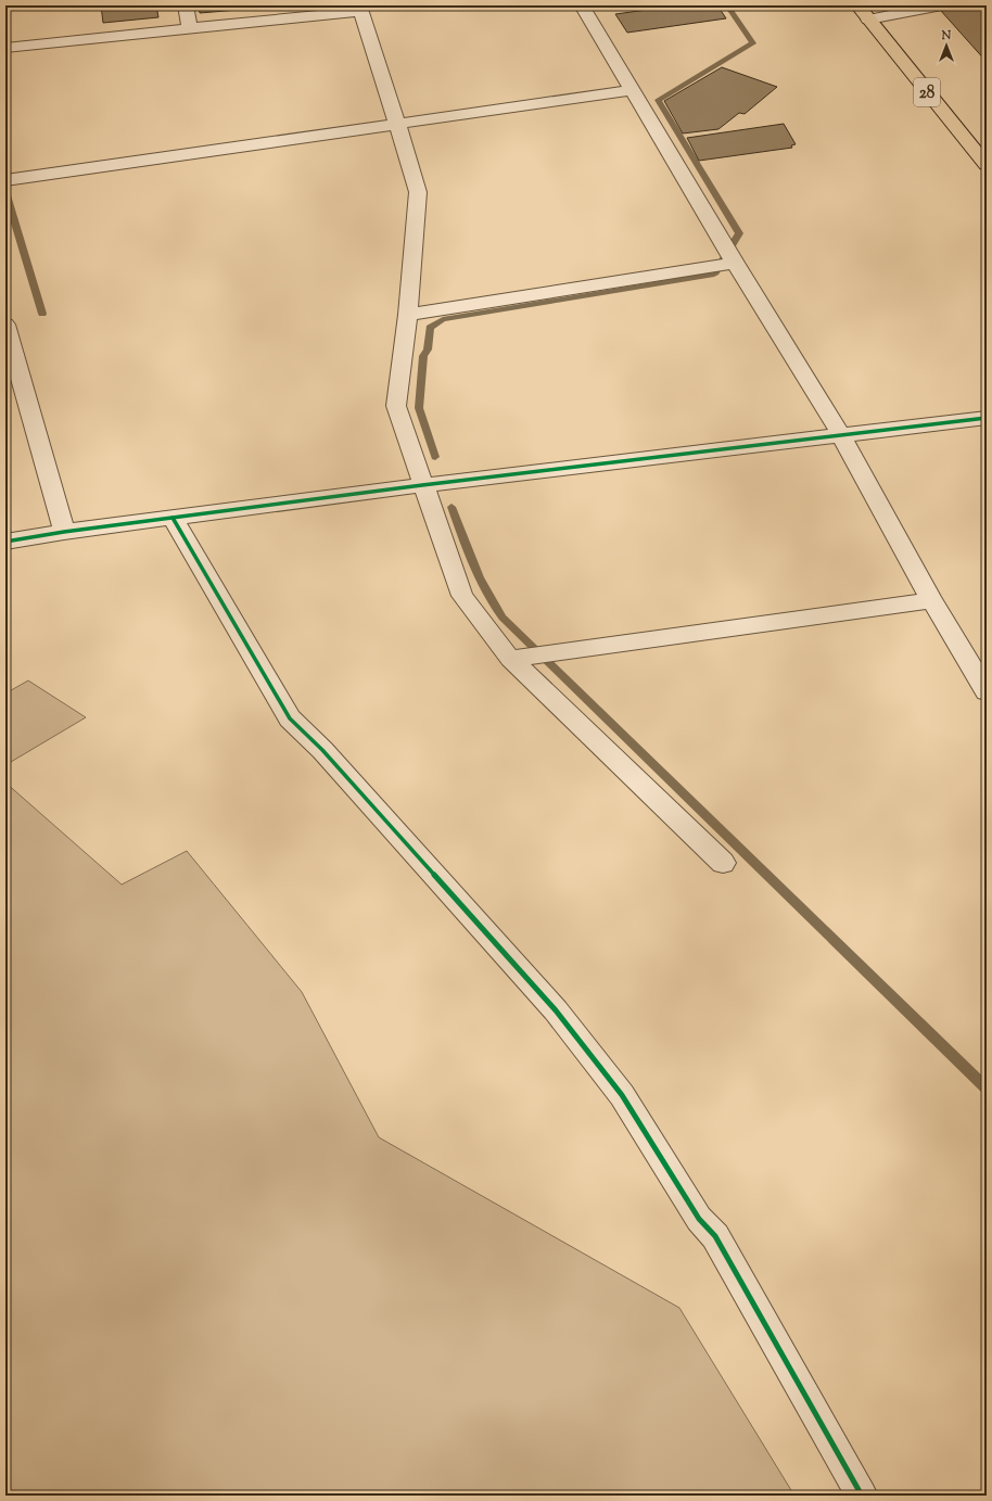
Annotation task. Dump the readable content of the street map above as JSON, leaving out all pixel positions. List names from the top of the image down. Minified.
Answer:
{"streets":{"main road":["28"]},"north":"top"}
